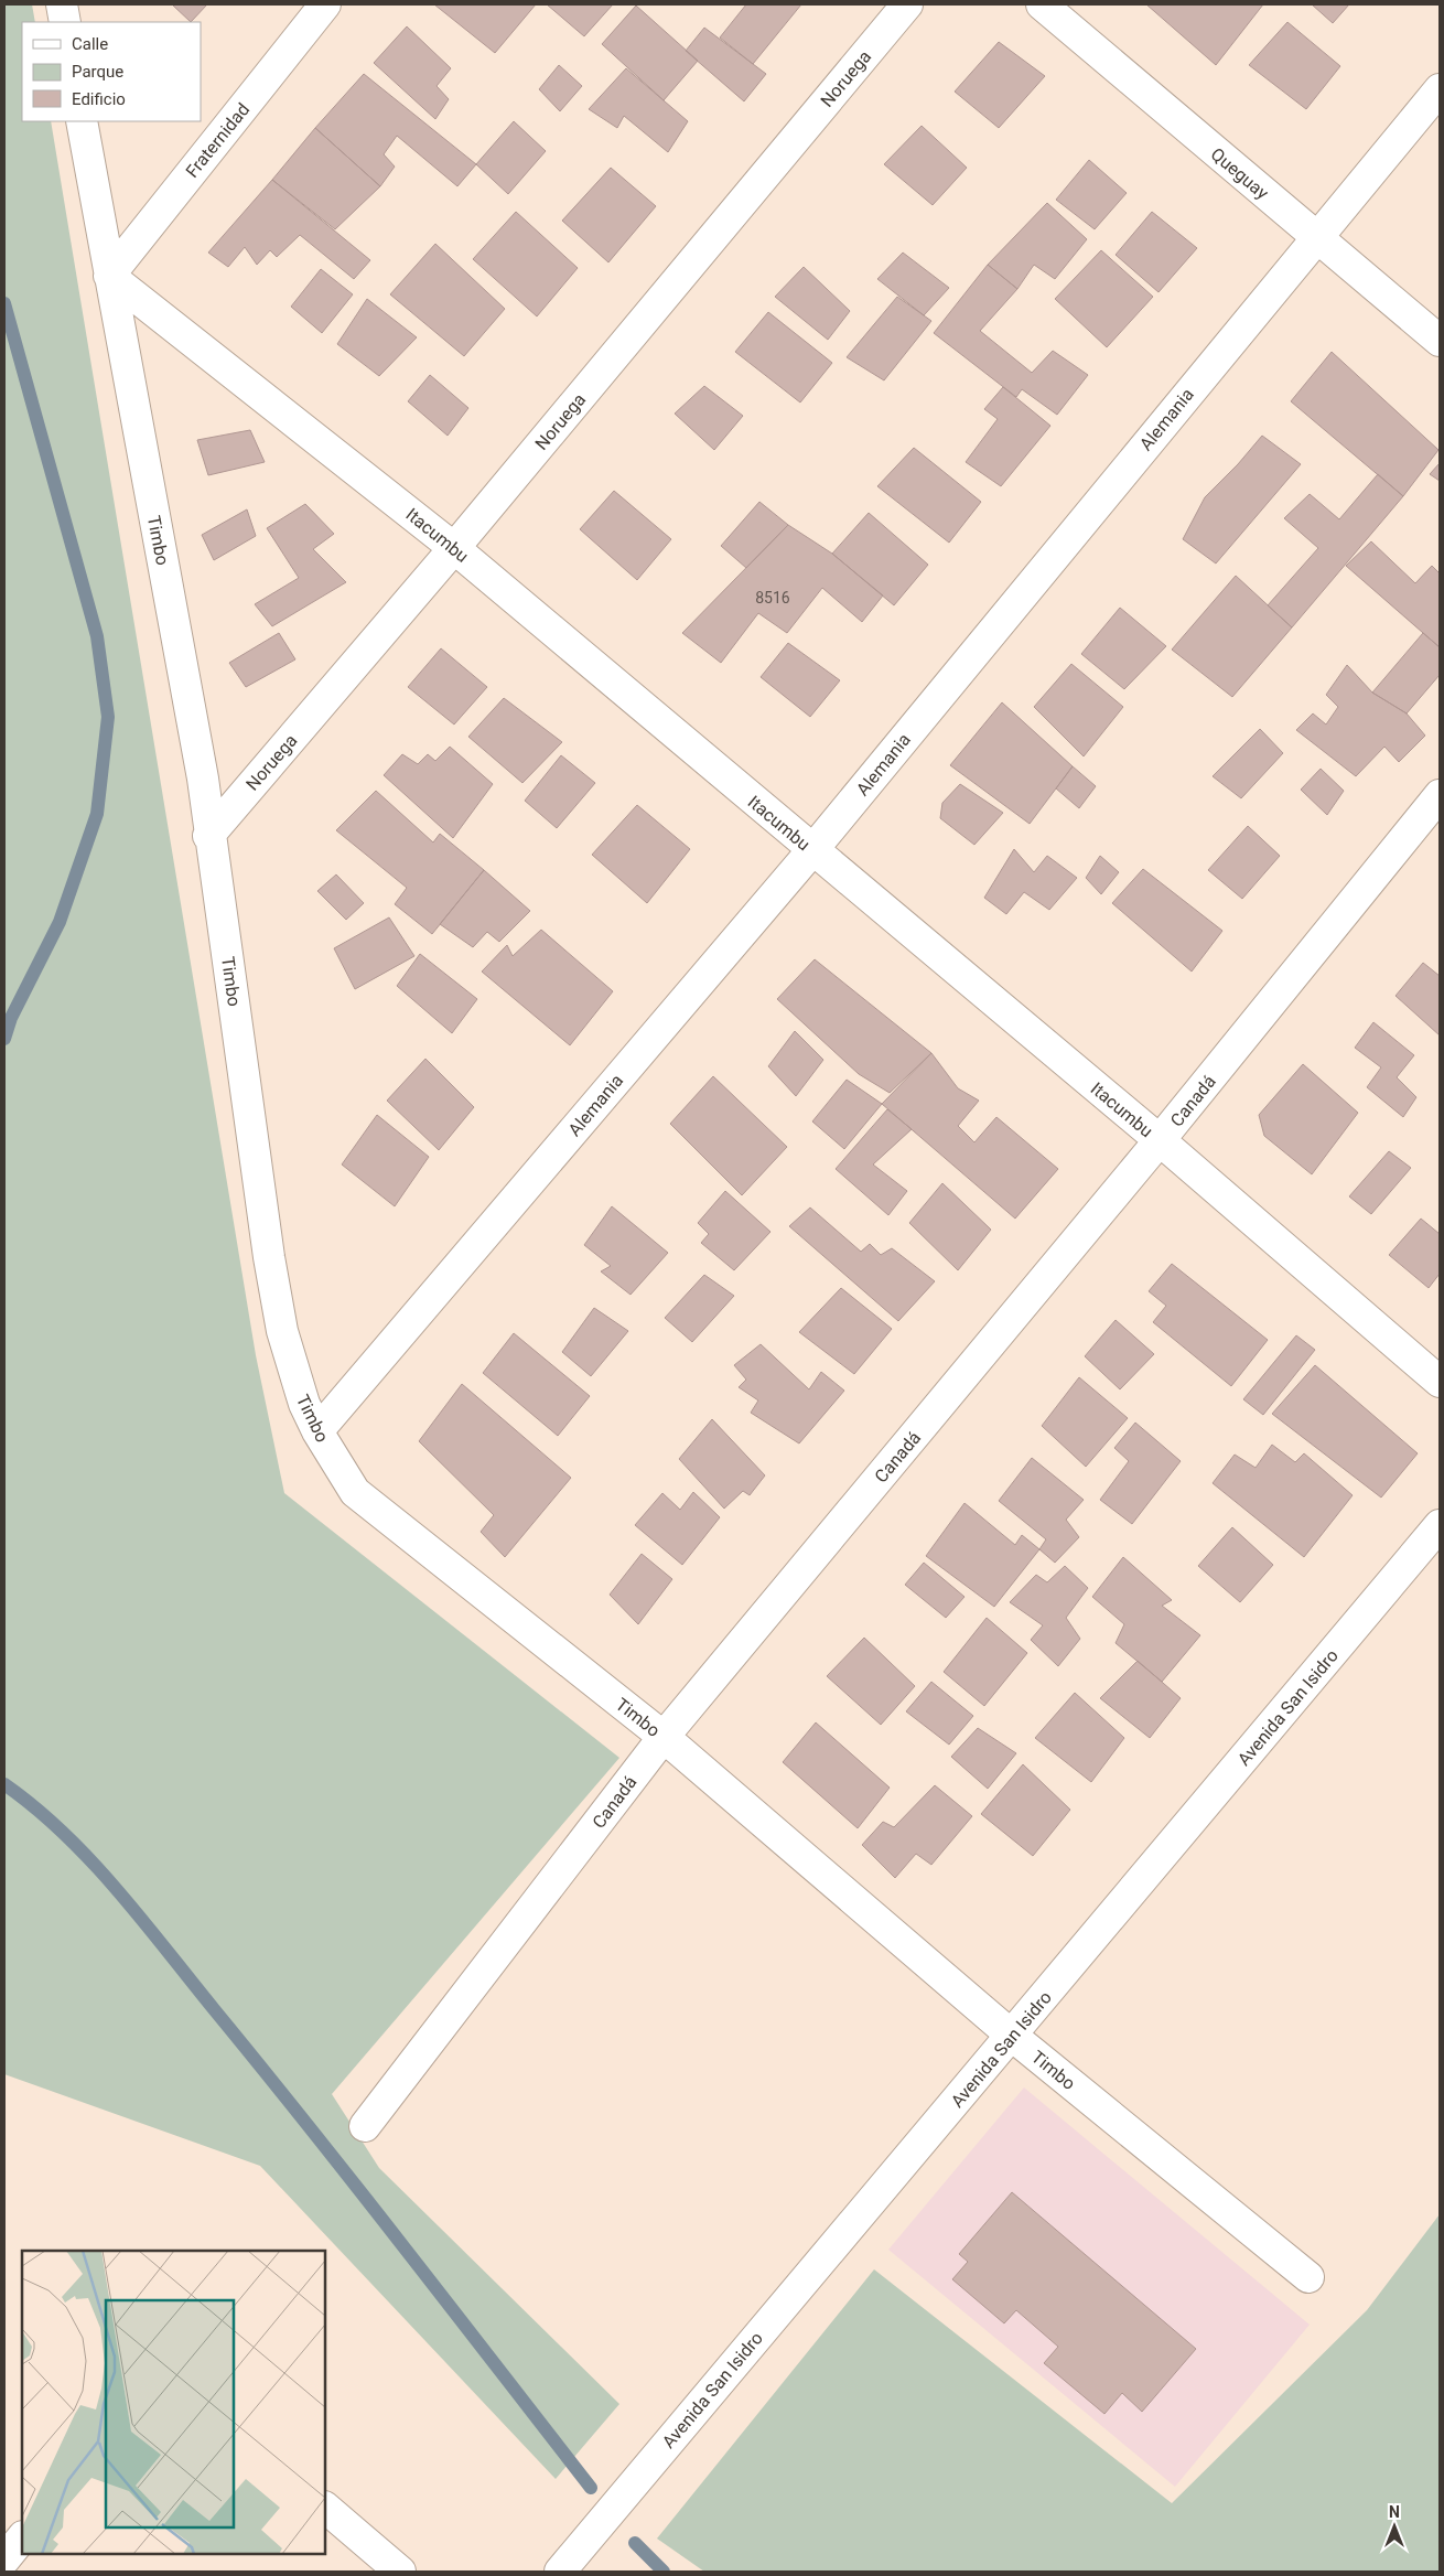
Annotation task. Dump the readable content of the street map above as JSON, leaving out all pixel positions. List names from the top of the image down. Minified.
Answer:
{"streets":{"street":["Noruega","Fraternidad","Queguay","Alemania","Itacumbu","Timbo","Canadá","Avenida San Isidro"]},"crossings":[["Noruega","Itacumbu"],["Noruega","Timbo"],["Fraternidad","Itacumbu"],["Fraternidad","Timbo"],["Queguay","Alemania"],["Alemania","Itacumbu"],["Alemania","Timbo"],["Itacumbu","Timbo"],["Itacumbu","Canadá"],["Timbo","Canadá"],["Timbo","Avenida San Isidro"]],"house_numbers":["8516"],"legend":["Calle","Parque","Edificio"],"north":"top"}
